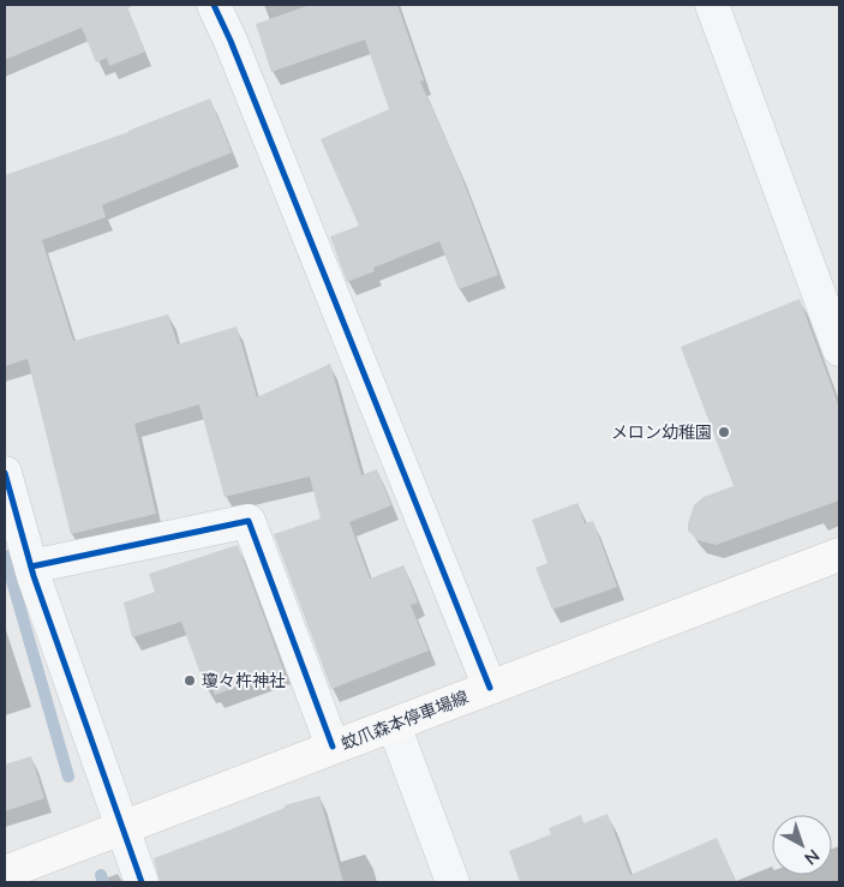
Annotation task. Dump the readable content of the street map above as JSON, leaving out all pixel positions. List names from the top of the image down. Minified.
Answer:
{"streets":{"main road":["蚊爪森本停車場線"]},"places":["メロン幼稚園","瓊々杵神社"],"north":"bottom right"}
